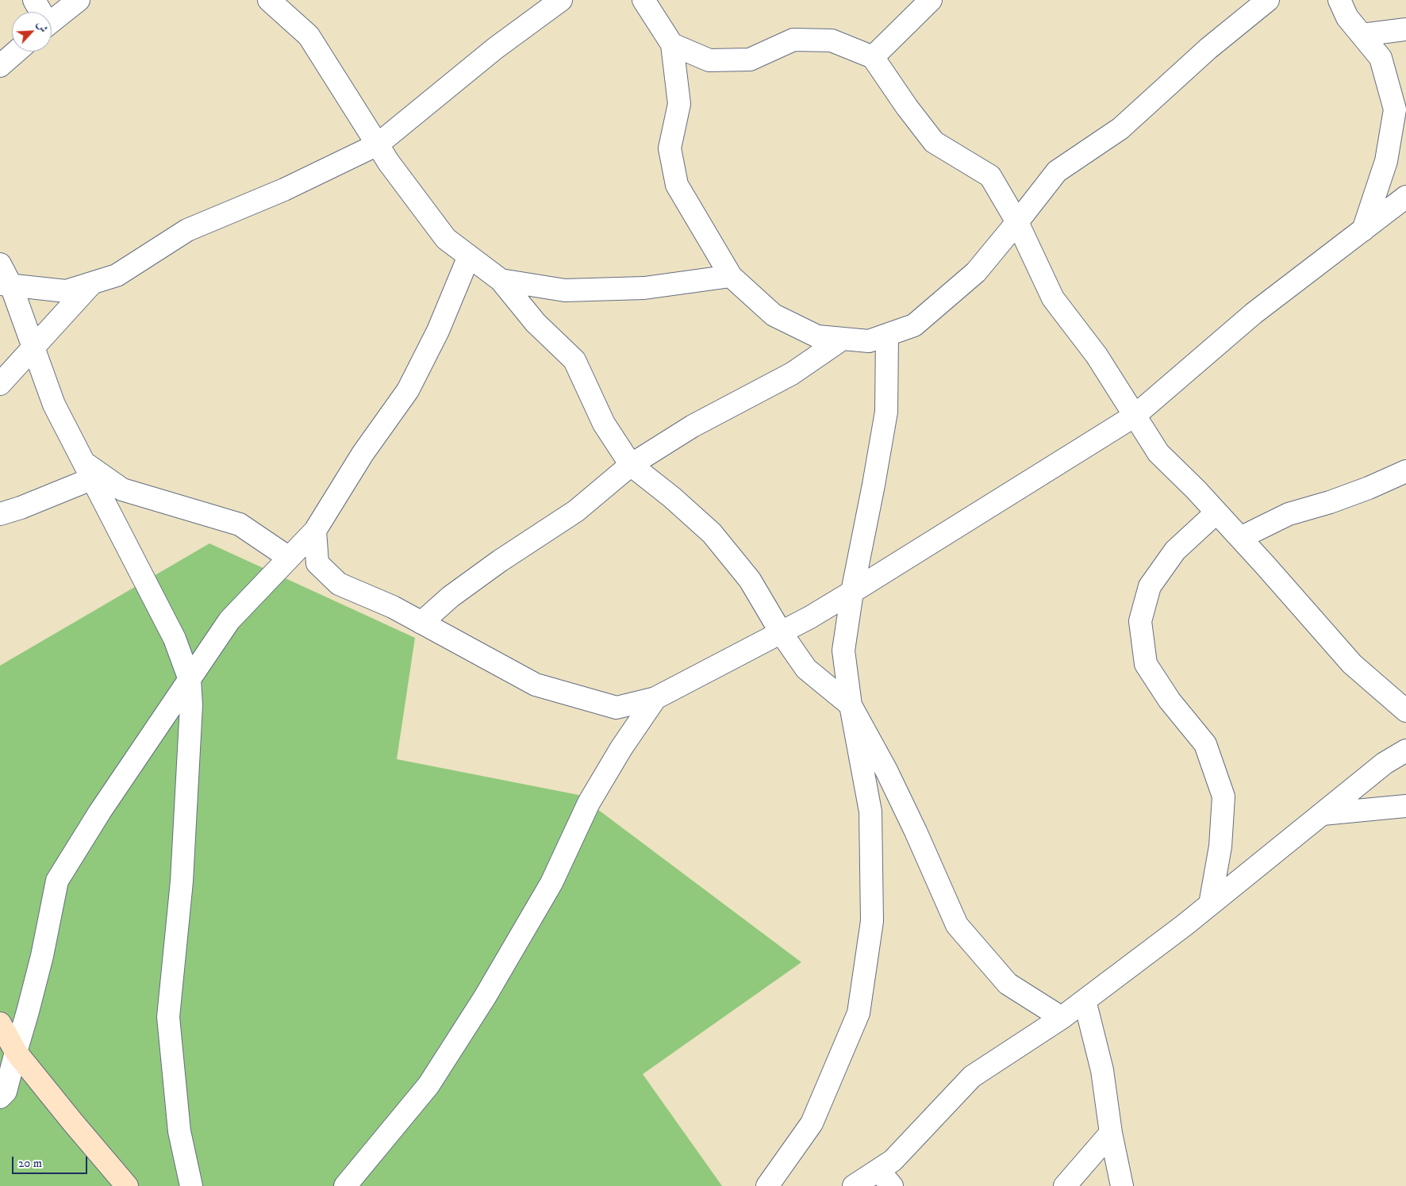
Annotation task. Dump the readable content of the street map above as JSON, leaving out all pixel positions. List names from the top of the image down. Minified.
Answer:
{"scale_bar":"20 m","north":"top right"}
